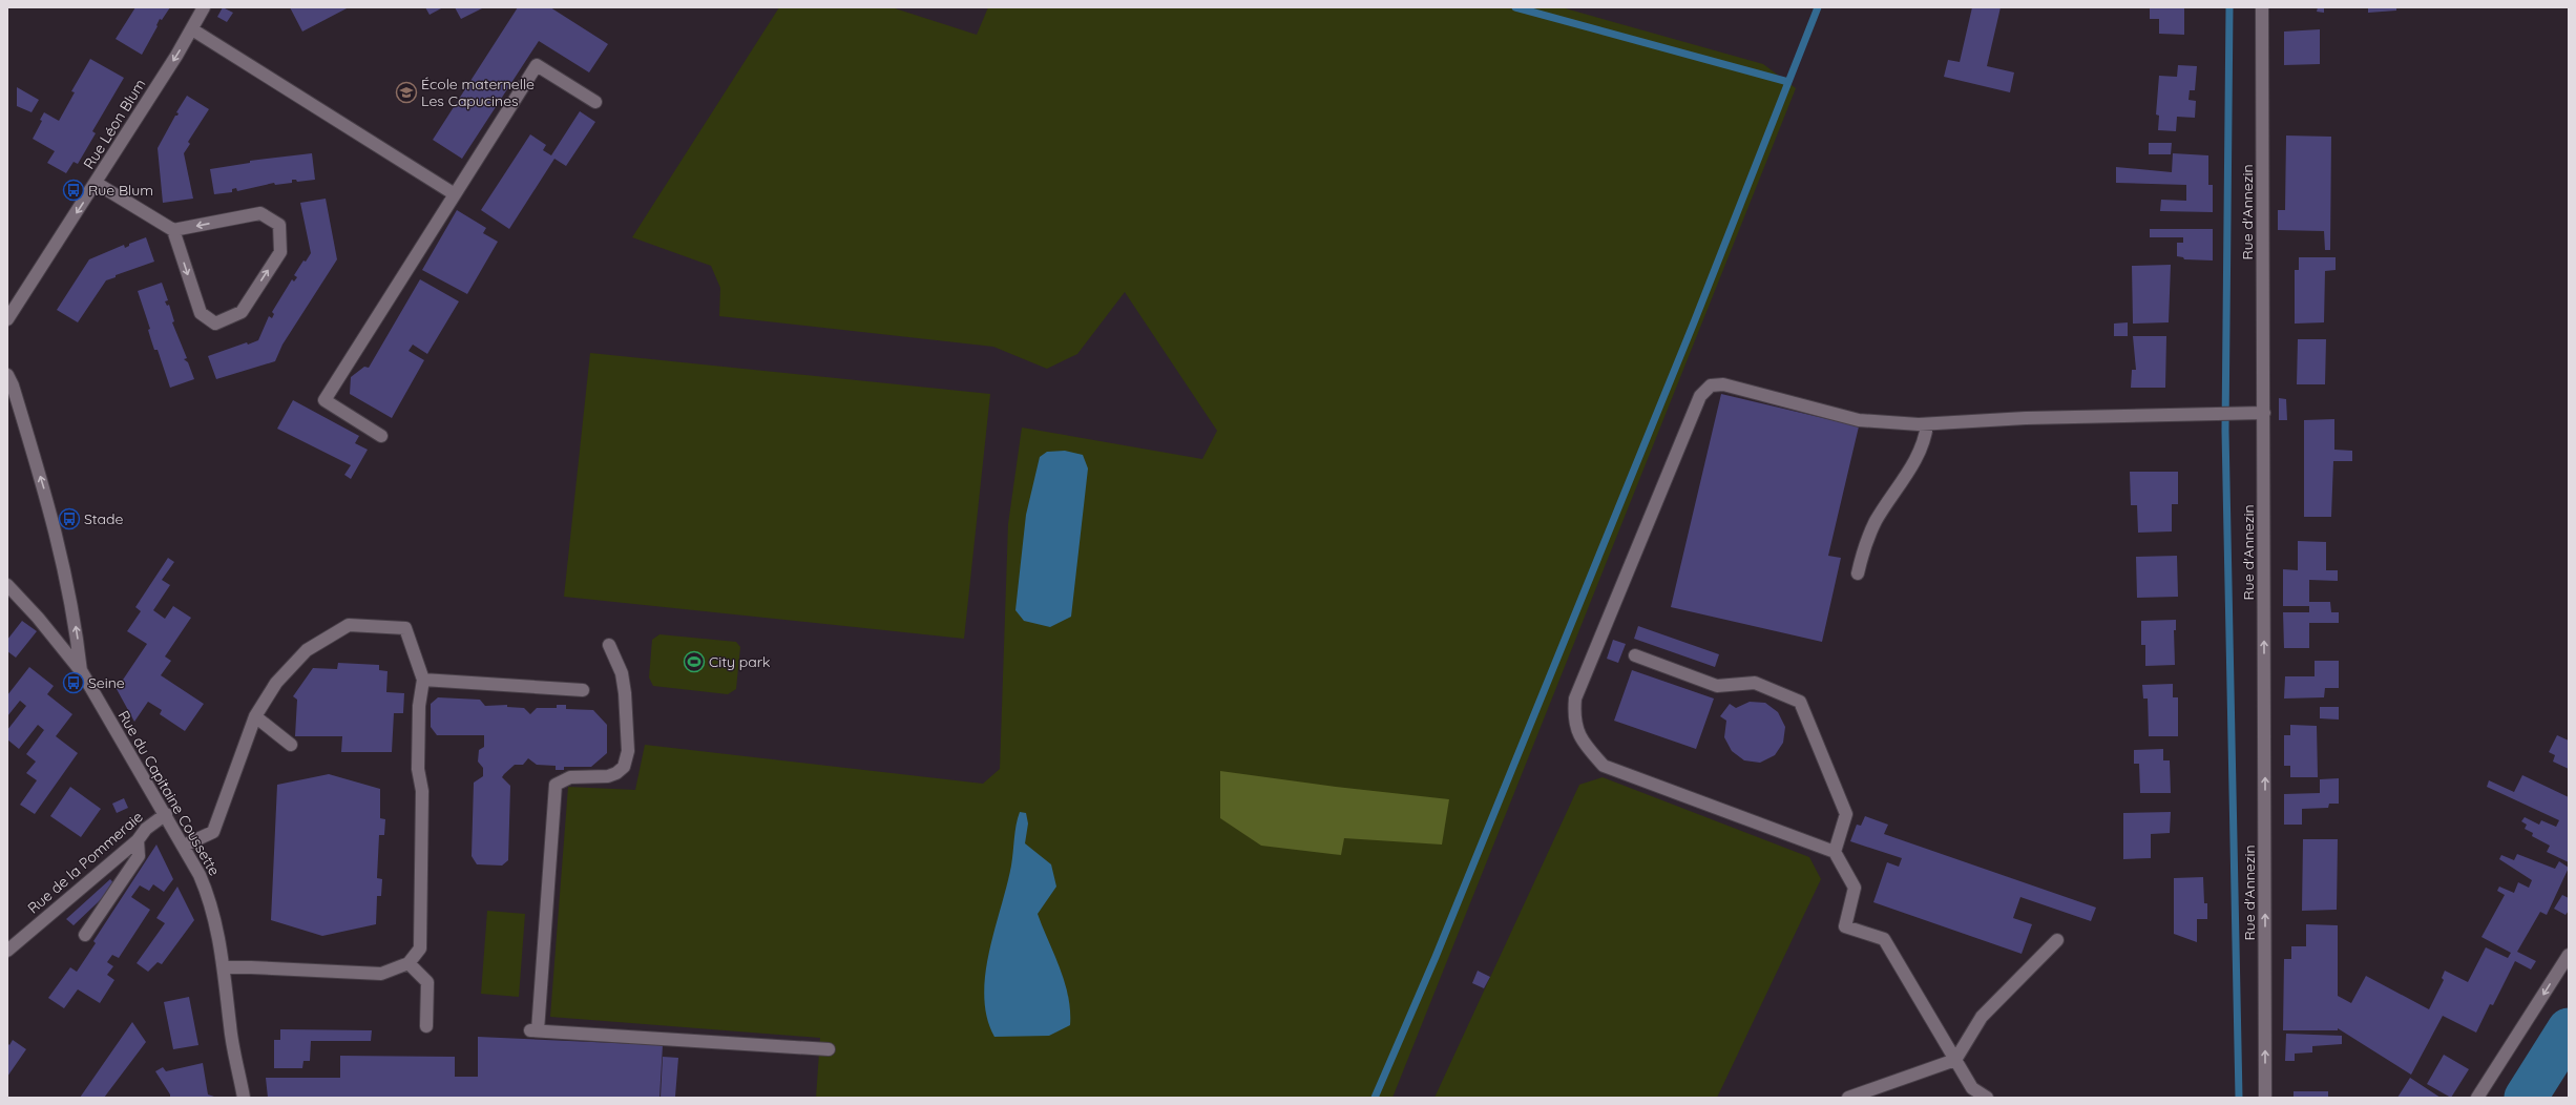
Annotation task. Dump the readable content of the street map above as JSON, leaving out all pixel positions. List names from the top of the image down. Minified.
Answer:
{"streets":{"street":["Rue Léon Blum","Rue d'Annezin","Rue du Capitaine Coussette","Rue de la Pommeraie"]},"crossings":[["Rue du Capitaine Coussette","Rue de la Pommeraie"]],"one_way":["Rue Léon Blum","Rue d'Annezin"],"places":{"school or university":["École maternelle Les Capucines"],"bus stop":["Rue Blum","Stade","Seine"],"sports":["City park"]}}
